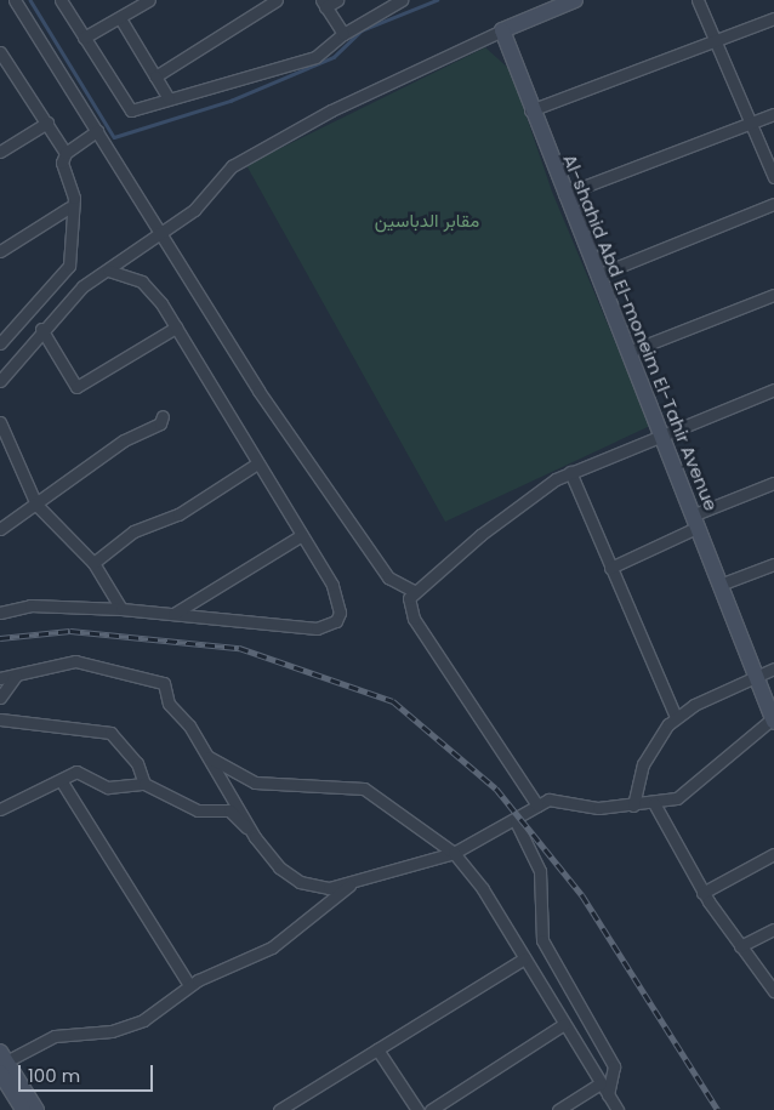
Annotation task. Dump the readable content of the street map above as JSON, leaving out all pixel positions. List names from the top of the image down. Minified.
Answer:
{"streets":{"street":["Al-shahid Abd El-moneim El-Tahir Avenue"]},"parks":["مقابر الدباسين"],"scale_bar":"100 m"}
